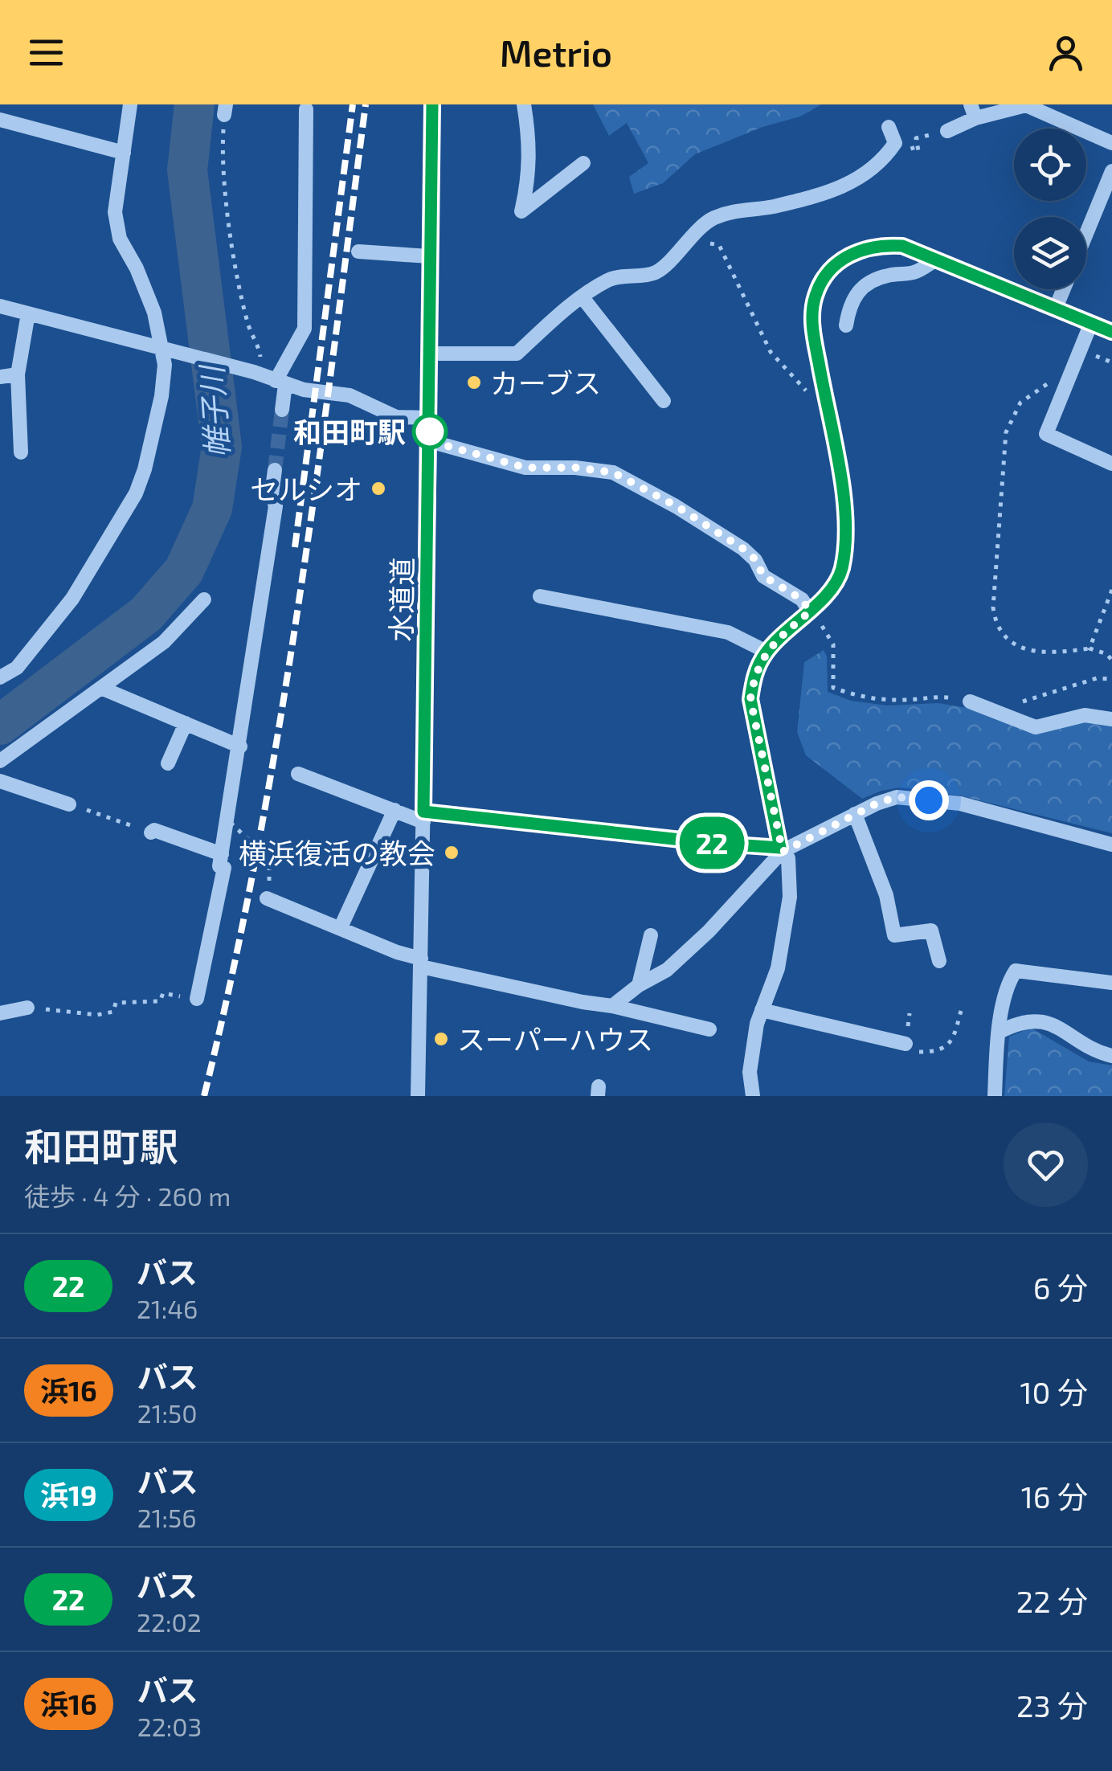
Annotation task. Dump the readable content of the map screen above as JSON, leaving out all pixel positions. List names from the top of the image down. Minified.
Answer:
{"streets":{"street":["水道道"]},"water":["帷子川"],"places":["カーブス","和田町駅","セルシオ","横浜復活の教会","スーパーハウス"],"lines":["bus line 22"],"page":{"header":"Metrio","on_map":"22","heading":["和田町駅","徒歩 · 4 分 · 260 m"],"list":[{"mark":"22","name":"バス","note":"21:46","value":"6 分"},{"mark":"浜16","name":"バス","note":"21:50","value":"10 分"},{"mark":"浜19","name":"バス","note":"21:56","value":"16 分"},{"mark":"22","name":"バス","note":"22:02","value":"22 分"},{"mark":"浜16","name":"バス","note":"22:03","value":"23 分"}]}}
